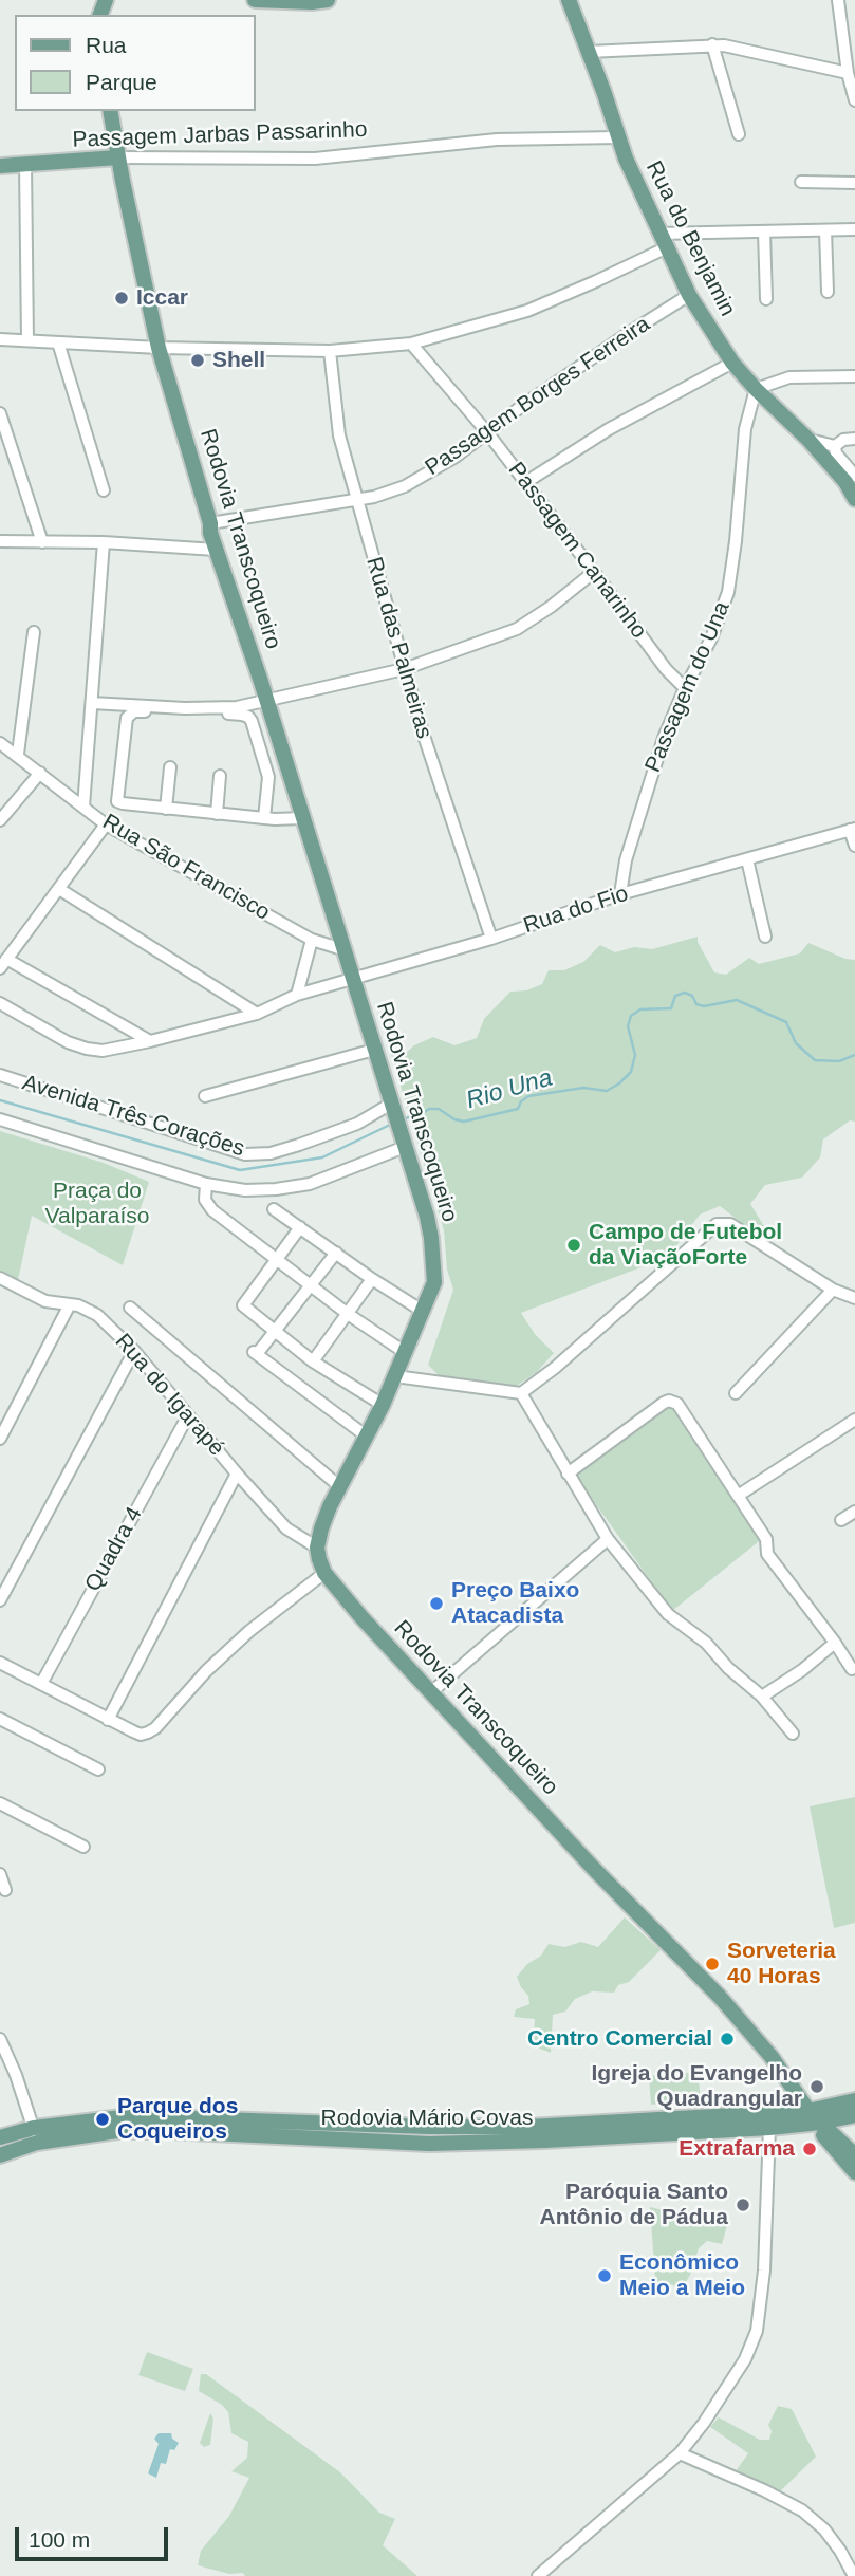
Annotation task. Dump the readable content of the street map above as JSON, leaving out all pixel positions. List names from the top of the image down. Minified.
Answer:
{"streets":{"main road":["Passagem Jarbas Passarinho","Rua do Benjamin","Rodovia Transcoqueiro","Rodovia Mário Covas"],"street":["Passagem Borges Ferreira","Passagem Canarinho","Rua das Palmeiras","Passagem do Una","Rua São Francisco","Rua do Fio","Avenida Três Corações","Rua do Igarapé","Quadra 4"]},"crossings":[["Passagem Jarbas Passarinho","Rua do Benjamin"],["Passagem Jarbas Passarinho","Rodovia Transcoqueiro"],["Rua do Benjamin","Passagem Borges Ferreira"],["Rua do Benjamin","Passagem do Una"],["Passagem Borges Ferreira","Rodovia Transcoqueiro"],["Passagem Borges Ferreira","Passagem Canarinho"],["Passagem Borges Ferreira","Rua das Palmeiras"],["Rodovia Transcoqueiro","Rua São Francisco"],["Rodovia Transcoqueiro","Rua do Fio"],["Rodovia Transcoqueiro","Avenida Três Corações"],["Rodovia Transcoqueiro","Rua do Igarapé"],["Rodovia Transcoqueiro","Rodovia Mário Covas"],["Passagem Canarinho","Passagem do Una"],["Rua das Palmeiras","Rua do Fio"],["Passagem do Una","Rua do Fio"],["Rua do Igarapé","Quadra 4"]],"water":["Rio Una"],"parks":["Praça do Valparaíso"],"places":["Iccar","Shell","Campo de Futebol da ViaçãoForte","Preço Baixo Atacadista","Sorveteria 40 Horas","Centro Comercial","Igreja do Evangelho Quadrangular","Parque dos Coqueiros","Extrafarma","Paróquia Santo Antônio de Pádua","Econômico Meio a Meio"],"legend":["Rua","Parque"],"scale_bar":"100 m"}
